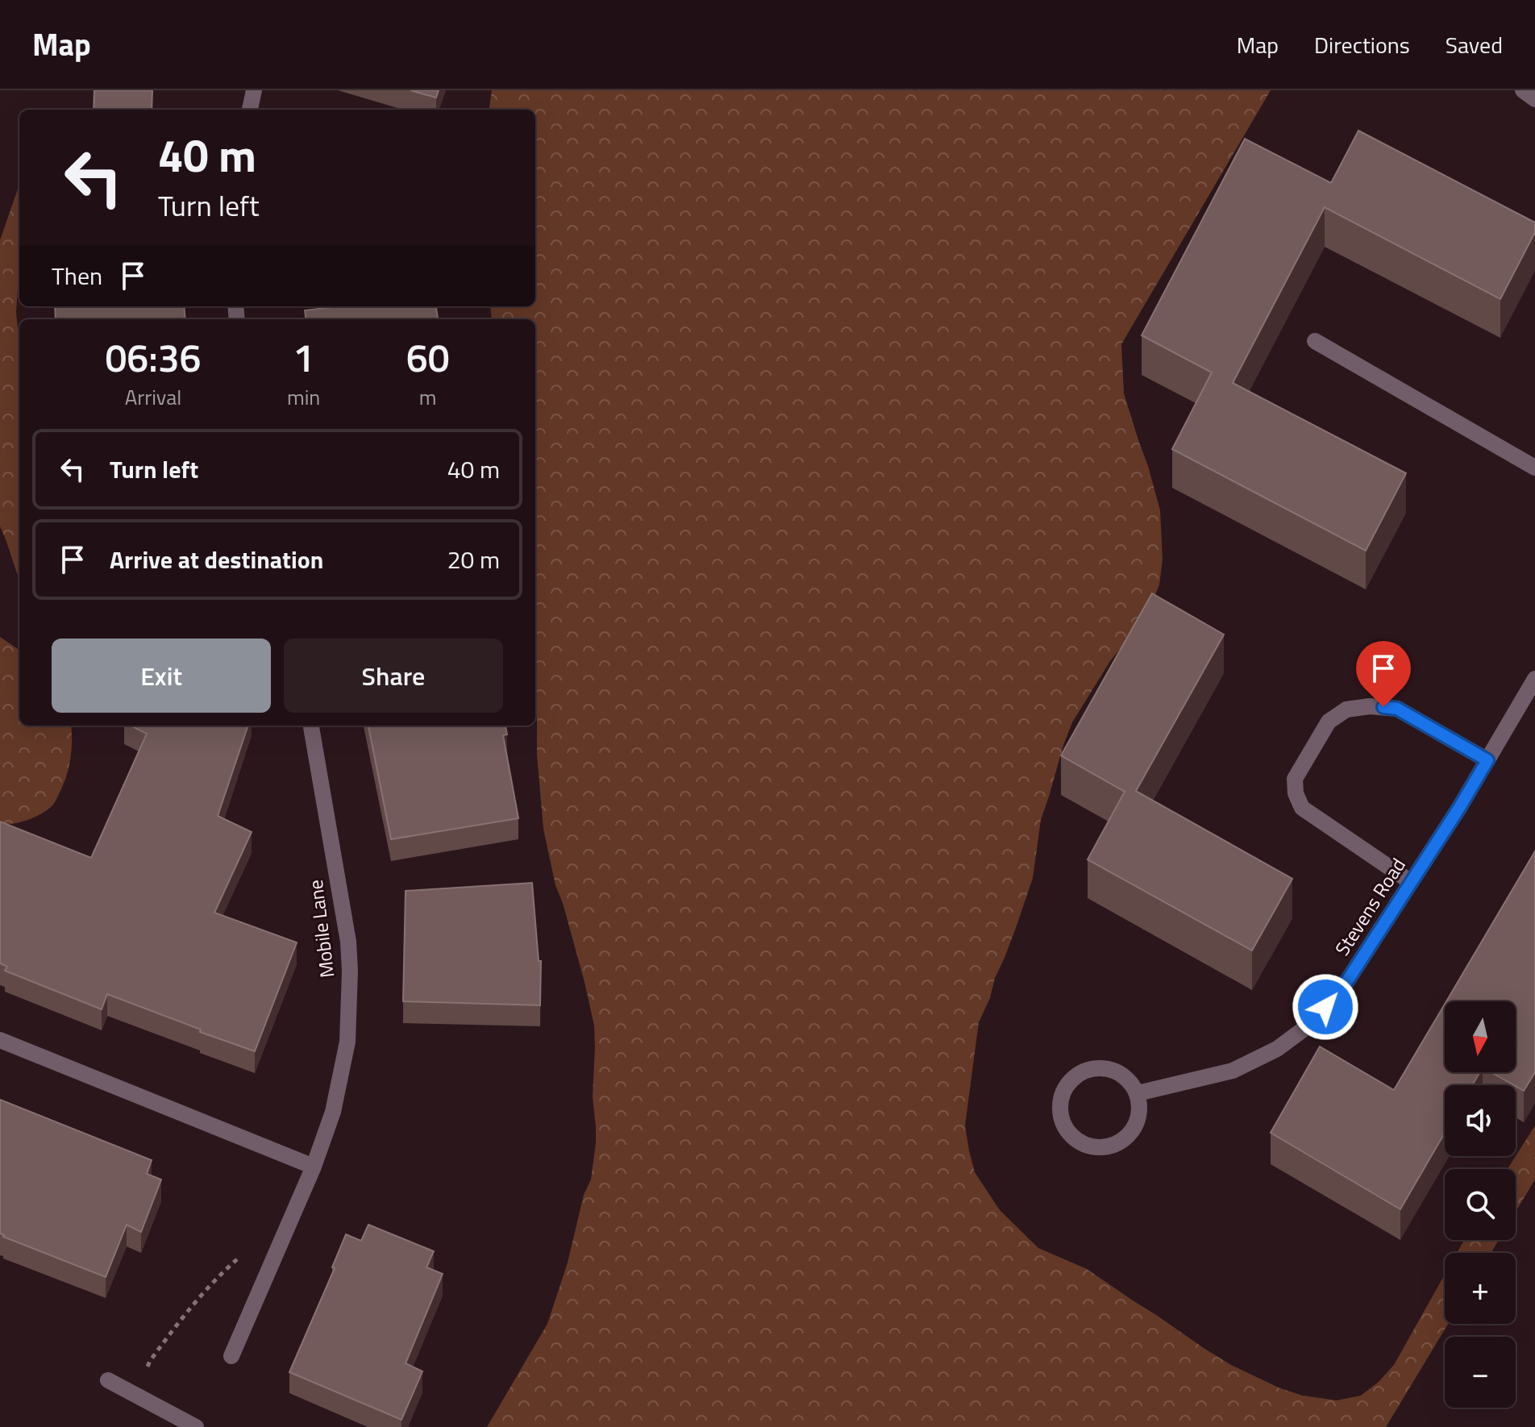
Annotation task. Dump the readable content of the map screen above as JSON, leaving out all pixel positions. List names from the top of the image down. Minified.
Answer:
{"streets":{"street":["Stevens Road","Mobile Lane"]},"north":"bottom","page":{"header":"Map","nav":["Map","Directions","Saved"],"turn":["40 m","Turn left"],"then":"Then","eta":["06:36","Arrival","1","min","60","m"],"list":[{"name":"Turn left","value":"40 m"},{"name":"Arrive at destination","value":"20 m"}],"buttons":["Exit","Share"],"map_buttons":["+","−"]}}
